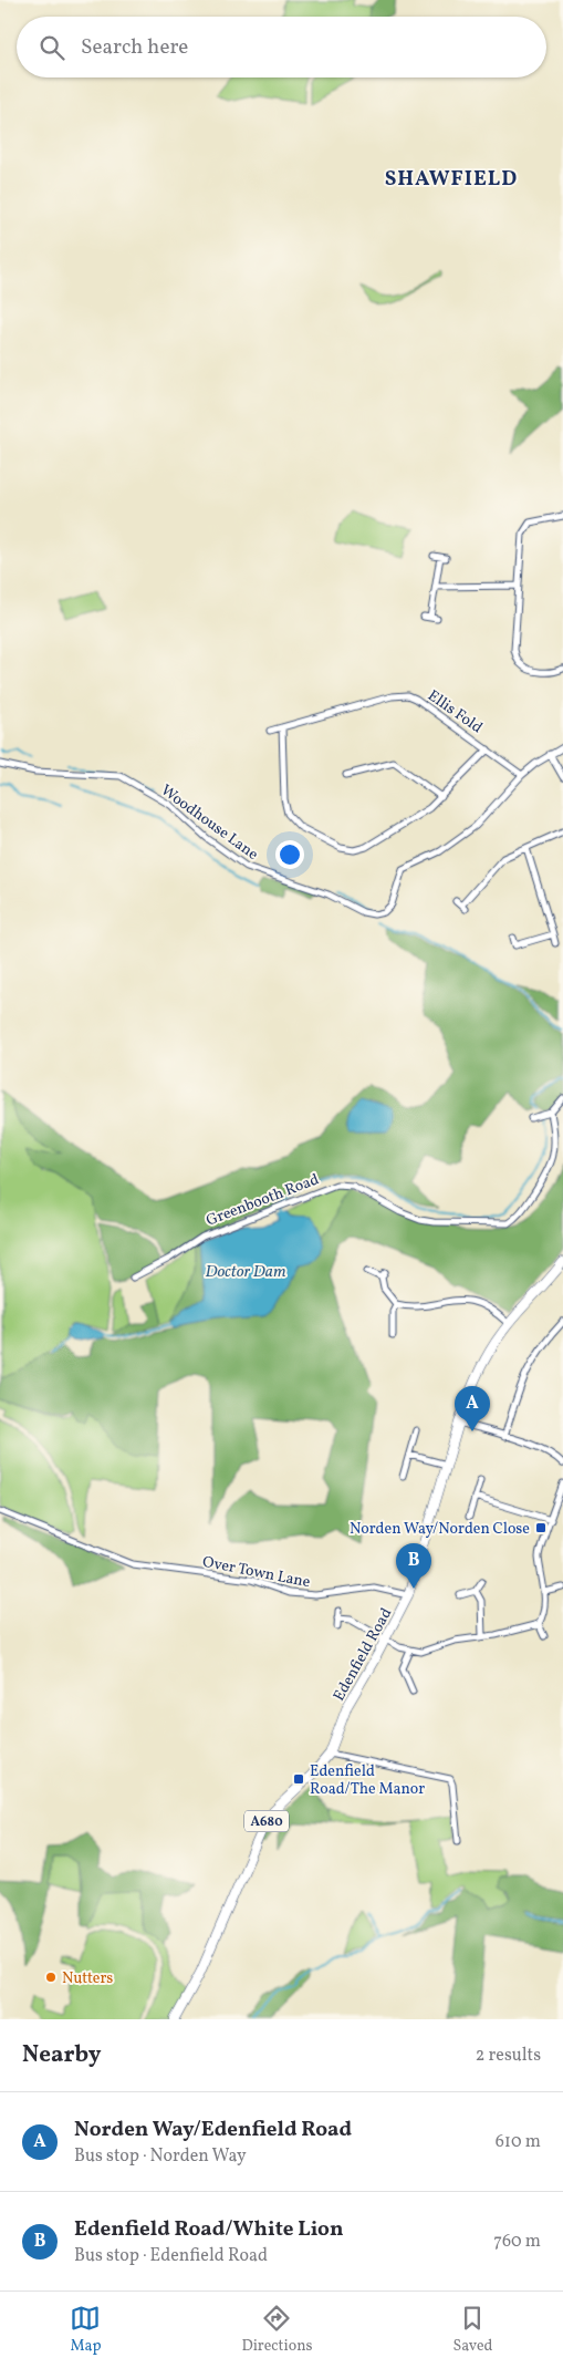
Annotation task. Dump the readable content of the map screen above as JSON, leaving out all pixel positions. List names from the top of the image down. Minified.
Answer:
{"streets":{"main road":["Edenfield Road","A680"],"street":["Ellis Fold","Woodhouse Lane","Greenbooth Road","Over Town Lane"]},"crossings":[["Ellis Fold","Woodhouse Lane"],["Over Town Lane","Edenfield Road"]],"districts":["SHAWFIELD"],"water":["Doctor Dam"],"places":{"transit":["Norden Way/Norden Close","Edenfield Road/The Manor"],"other":["Nutters"]},"page":{"search":"Search here","pins":["A","B"],"heading":["Nearby","2 results"],"list":[{"mark":"A","name":"Norden Way/Edenfield Road","note":"Bus stop · Norden Way","value":"610 m"},{"mark":"B","name":"Edenfield Road/White Lion","note":"Bus stop · Edenfield Road","value":"760 m"}],"nav":["Map","Directions","Saved"]}}
